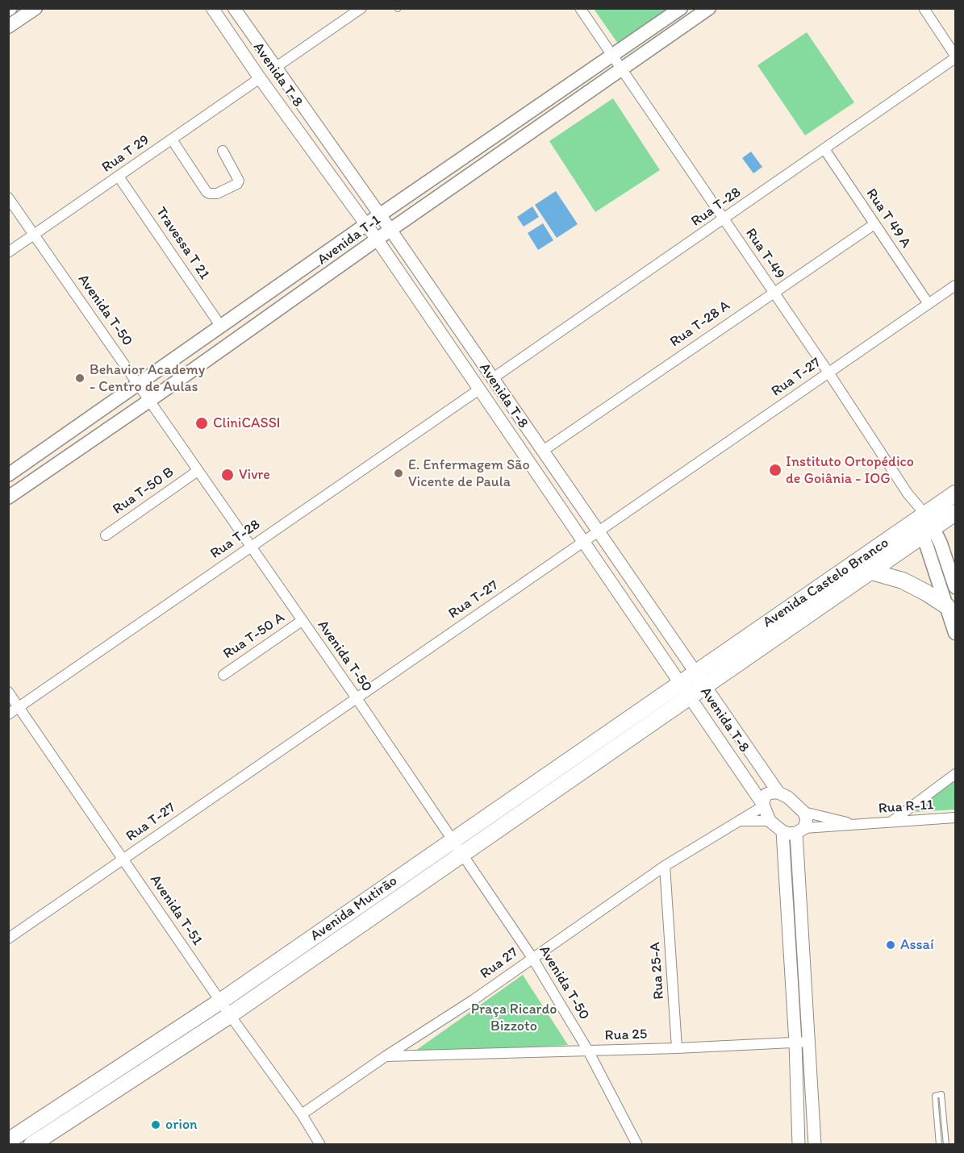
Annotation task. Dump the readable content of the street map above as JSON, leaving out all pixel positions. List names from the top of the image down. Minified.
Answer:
{"streets":{"main road":["Avenida T-1","Avenida Castelo Branco","Avenida Mutirão"],"street":["Avenida T-8","Rua T 29","Rua T-28","Rua T 49 A","Travessa T 21","Rua T-49","Avenida T-50","Rua T-28 A","Rua T-27","Rua T-50 B","Rua T-50 A","Rua R-11","Avenida T-51","Rua 27","Rua 25-A","Rua 25"]},"crossings":[["Avenida T-8","Rua T 29"],["Avenida T-8","Rua T-28"],["Avenida T-8","Avenida T-1"],["Avenida T-8","Rua T-28 A"],["Avenida T-8","Rua T-27"],["Avenida T-8","Avenida Castelo Branco"],["Avenida T-8","Rua R-11"],["Avenida T-8","Avenida Mutirão"],["Avenida T-8","Rua 27"],["Rua T 29","Travessa T 21"],["Rua T 29","Avenida T-50"],["Rua T-28","Rua T 49 A"],["Rua T-28","Rua T-49"],["Rua T-28","Avenida T-50"],["Rua T-28","Avenida T-51"],["Rua T 49 A","Rua T-28 A"],["Rua T 49 A","Rua T-27"],["Avenida T-1","Travessa T 21"],["Avenida T-1","Rua T-49"],["Avenida T-1","Avenida T-50"],["Rua T-49","Rua T-28 A"],["Rua T-49","Rua T-27"],["Rua T-49","Avenida Castelo Branco"],["Avenida T-50","Rua T-27"],["Avenida T-50","Rua T-50 B"],["Avenida T-50","Rua T-50 A"],["Avenida T-50","Avenida Mutirão"],["Avenida T-50","Rua 27"],["Avenida T-50","Rua 25"],["Rua T-27","Avenida T-51"],["Avenida Castelo Branco","Avenida Mutirão"],["Rua R-11","Rua 27"],["Avenida Mutirão","Avenida T-51"],["Avenida T-51","Rua 27"],["Rua 27","Rua 25-A"],["Rua 27","Rua 25"],["Rua 25-A","Rua 25"]],"parks":["Praça Ricardo Bizzoto"],"places":["Behavior Academy - Centro de Aulas","CliniCASSI","Instituto Ortopédico de Goiânia - IOG","E. Enfermagem São Vicente de Paula","Vivre","Assaí","orion"]}
